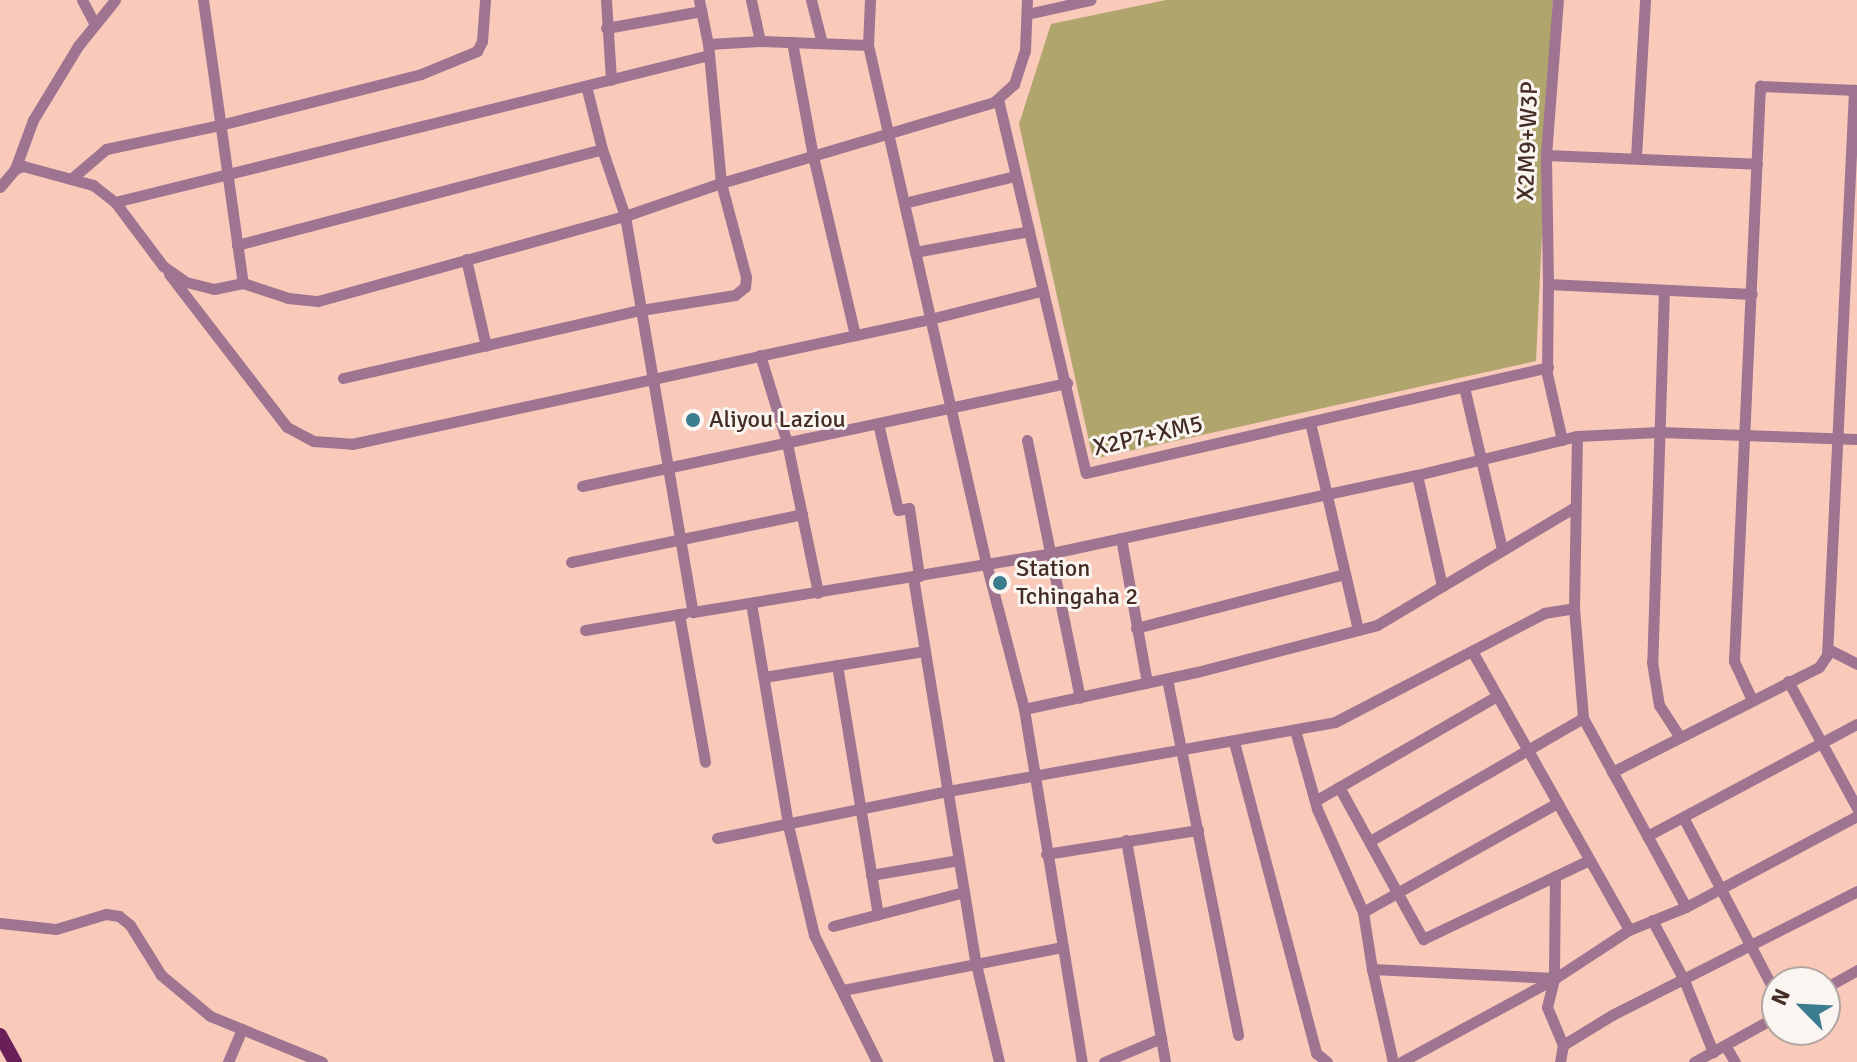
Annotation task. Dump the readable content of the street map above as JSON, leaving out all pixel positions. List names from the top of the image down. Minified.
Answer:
{"streets":{"street":["X2M9+W3P","X2P7+XM5"]},"crossings":[["X2M9+W3P","X2P7+XM5"]],"places":["Aliyou Laziou","Station Tchingaha 2"],"north":"top left"}
